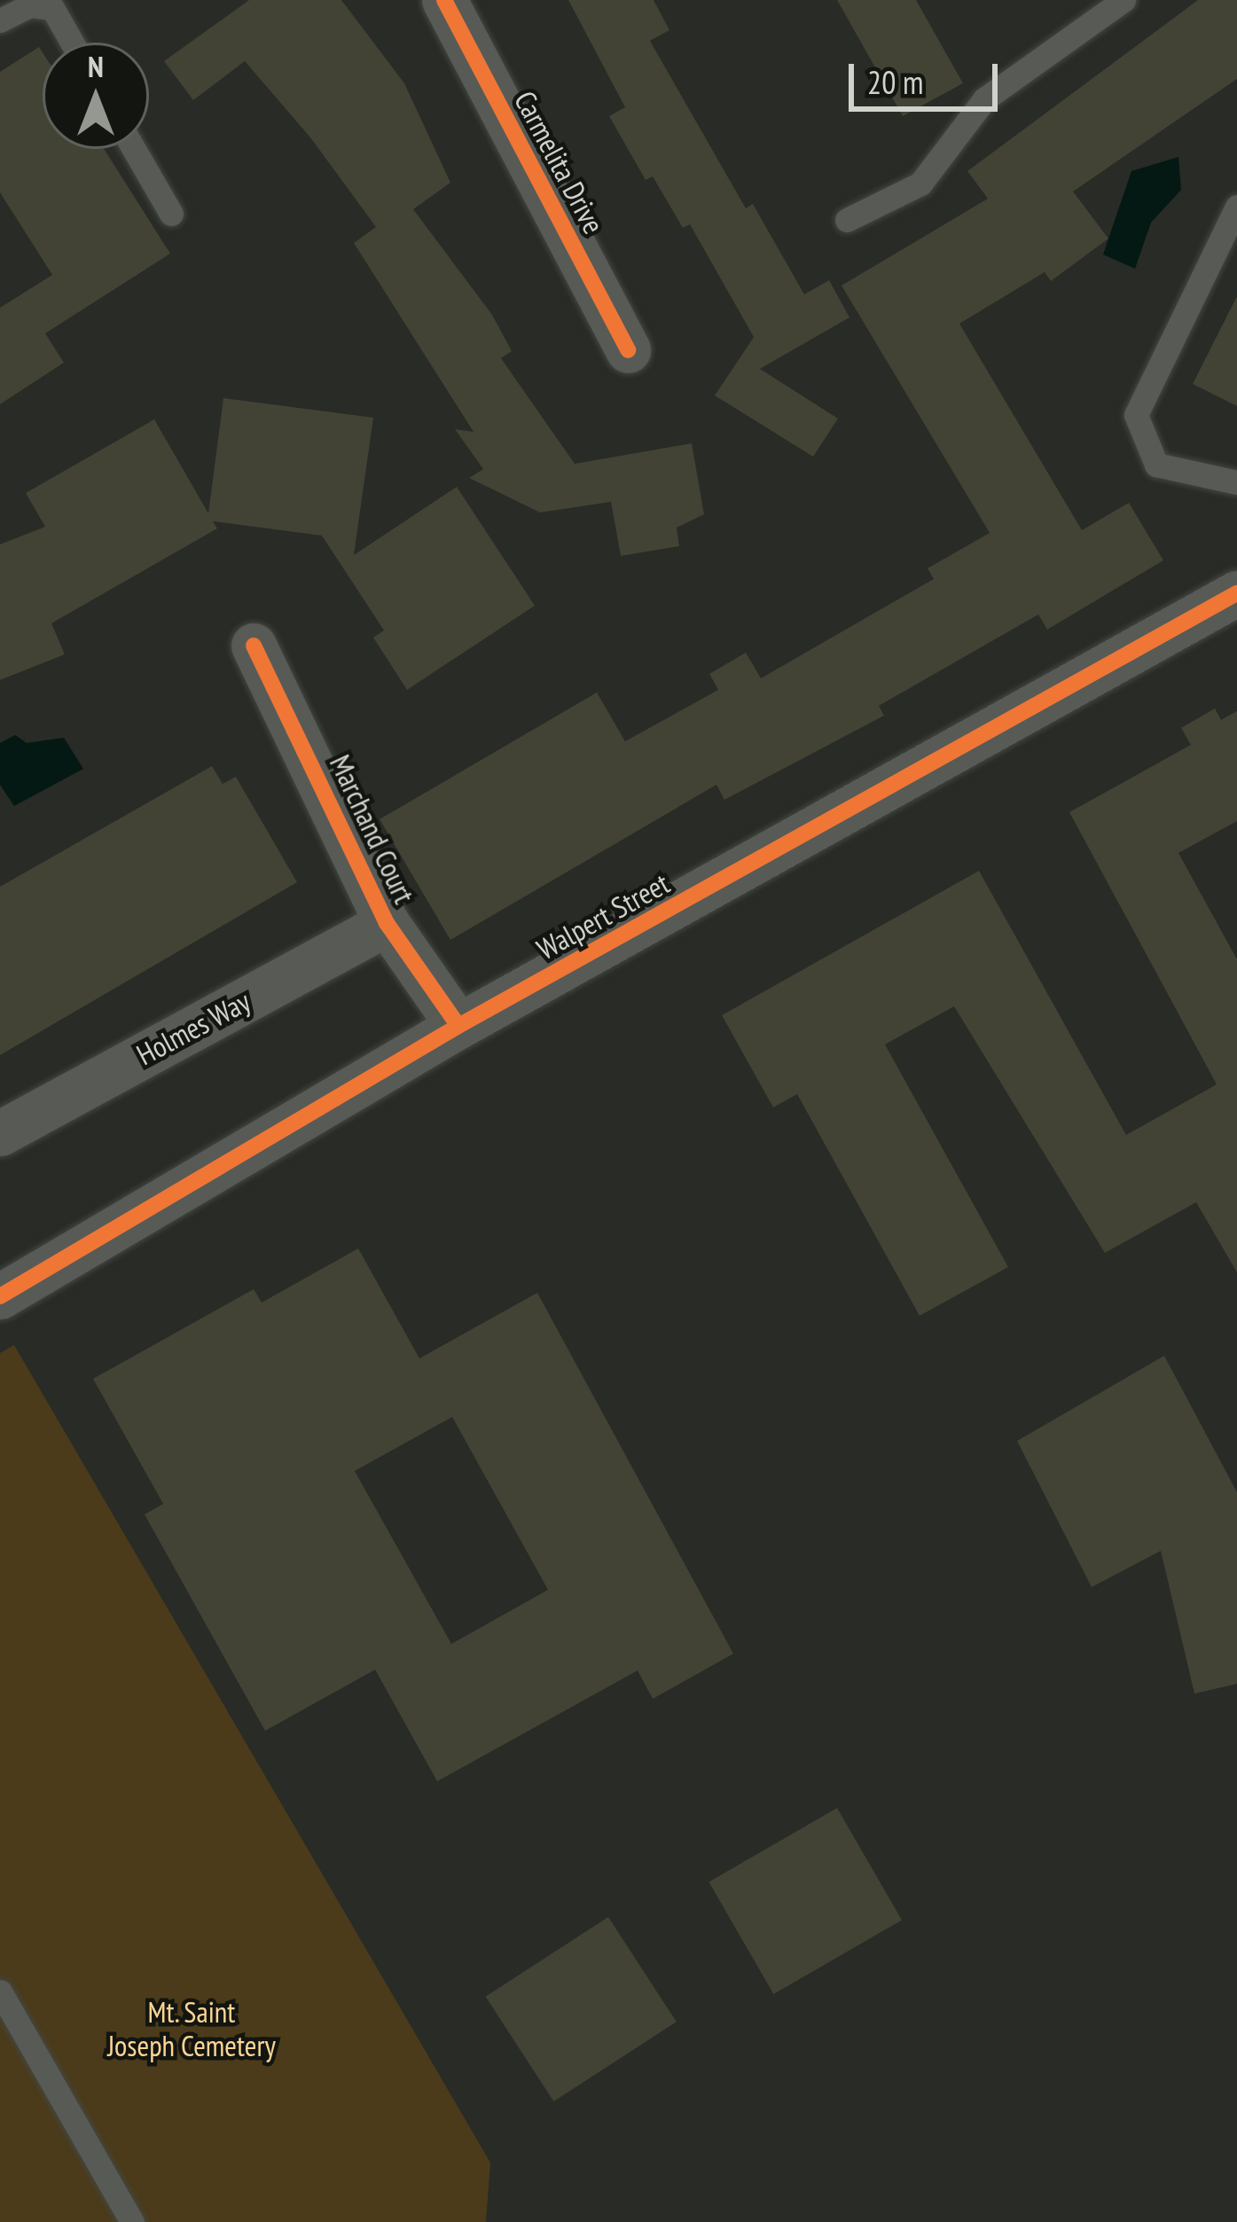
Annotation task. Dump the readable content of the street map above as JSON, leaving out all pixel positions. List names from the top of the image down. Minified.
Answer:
{"streets":{"street":["Carmelita Drive","Marchand Court","Walpert Street","Holmes Way"]},"crossings":[["Marchand Court","Walpert Street"],["Marchand Court","Holmes Way"]],"parks":["Mt. Saint Joseph Cemetery"],"scale_bar":"20 m","north":"top"}
